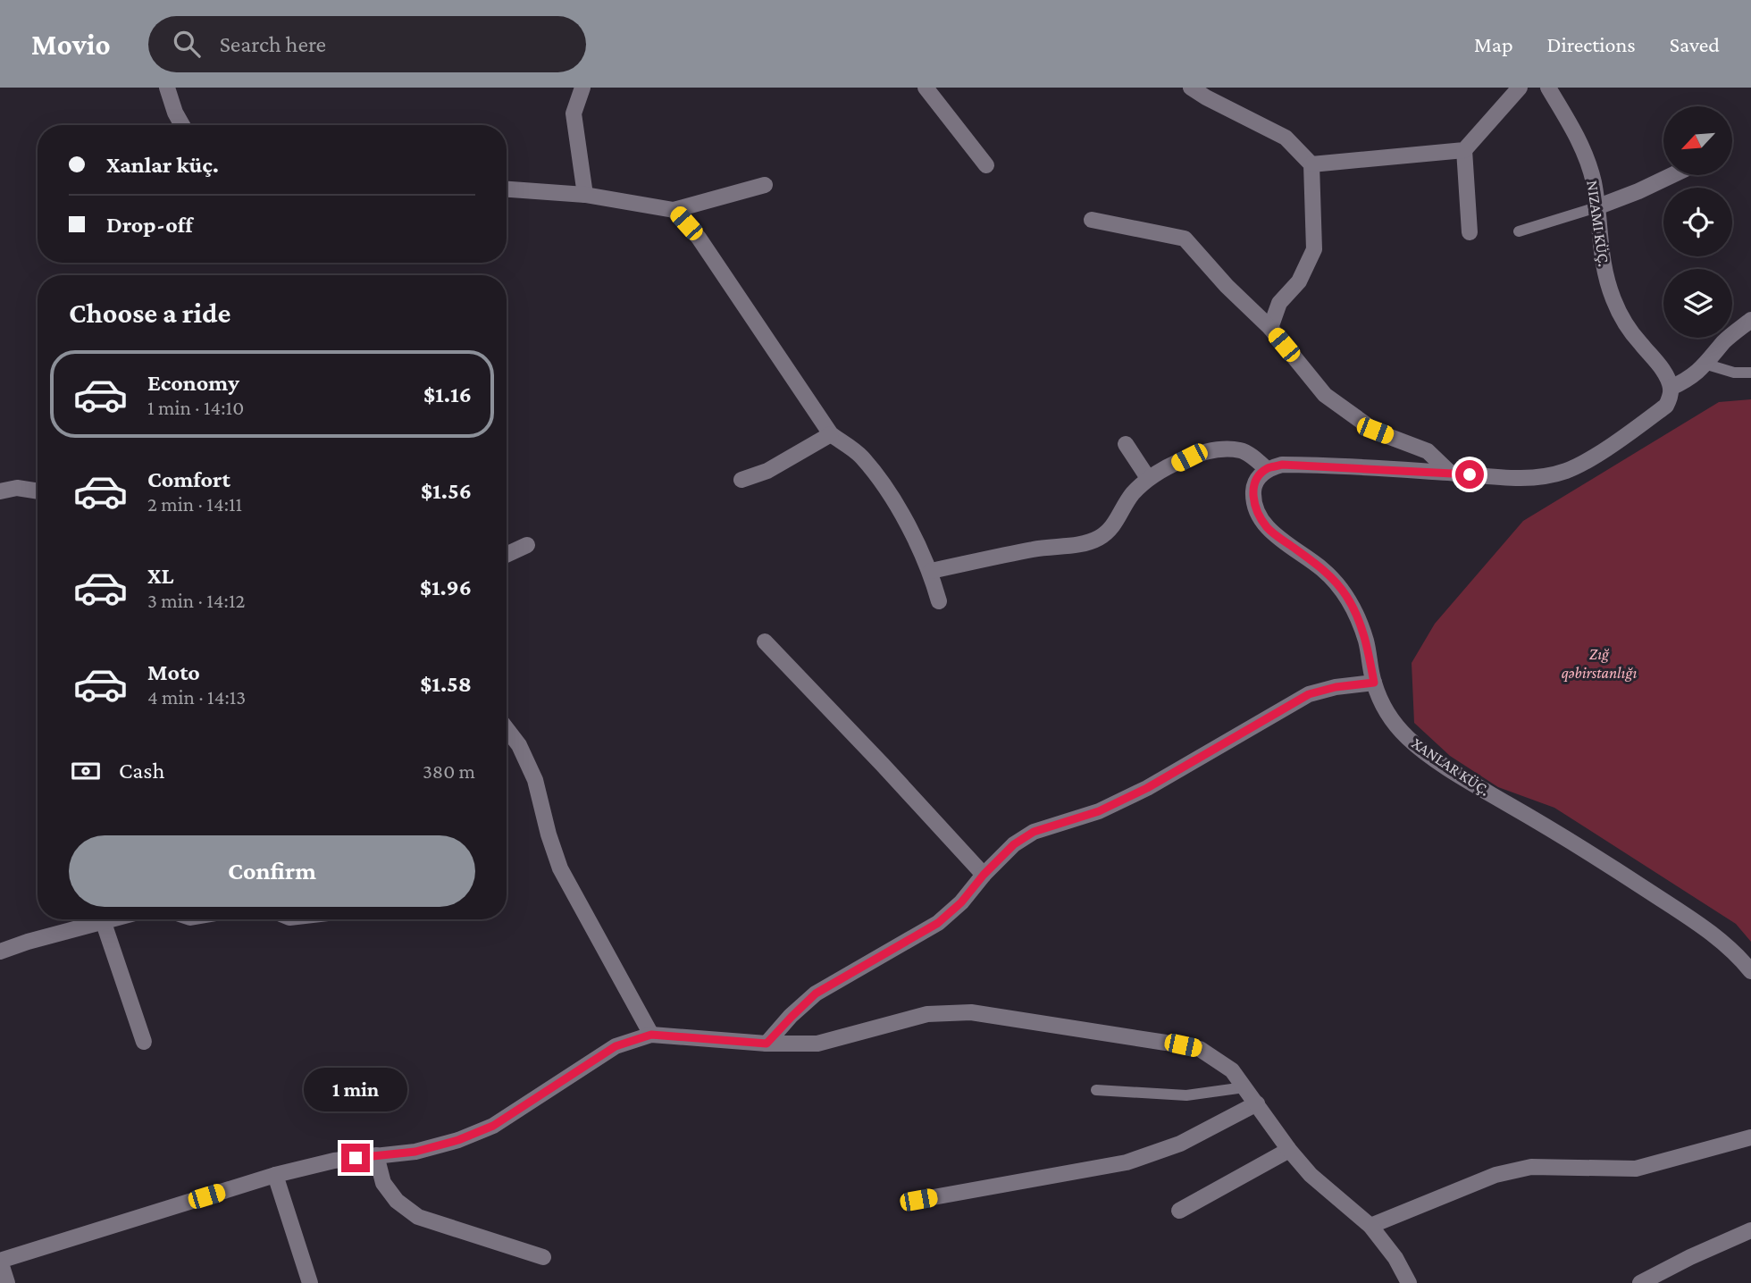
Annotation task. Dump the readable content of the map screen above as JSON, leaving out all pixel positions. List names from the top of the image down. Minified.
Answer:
{"streets":{"street":["NIZAMI KÜÇ.","XANLAR KÜÇ."]},"parks":["Zığ qəbirstanlığı"],"north":"bottom left","page":{"header":"Movio","search":"Search here","nav":["Map","Directions","Saved"],"banner":["Xanlar küç.","Drop-off"],"heading":"Choose a ride","list":[{"name":"Economy","note":"1 min · 14:10","value":"$1.16"},{"name":"Comfort","note":"2 min · 14:11","value":"$1.56"},{"name":"XL","note":"3 min · 14:12","value":"$1.96"},{"name":"Moto","note":"4 min · 14:13","value":"$1.58"}],"pay":["Cash","380 m"],"buttons":"Confirm","bubble":"1 min"}}
